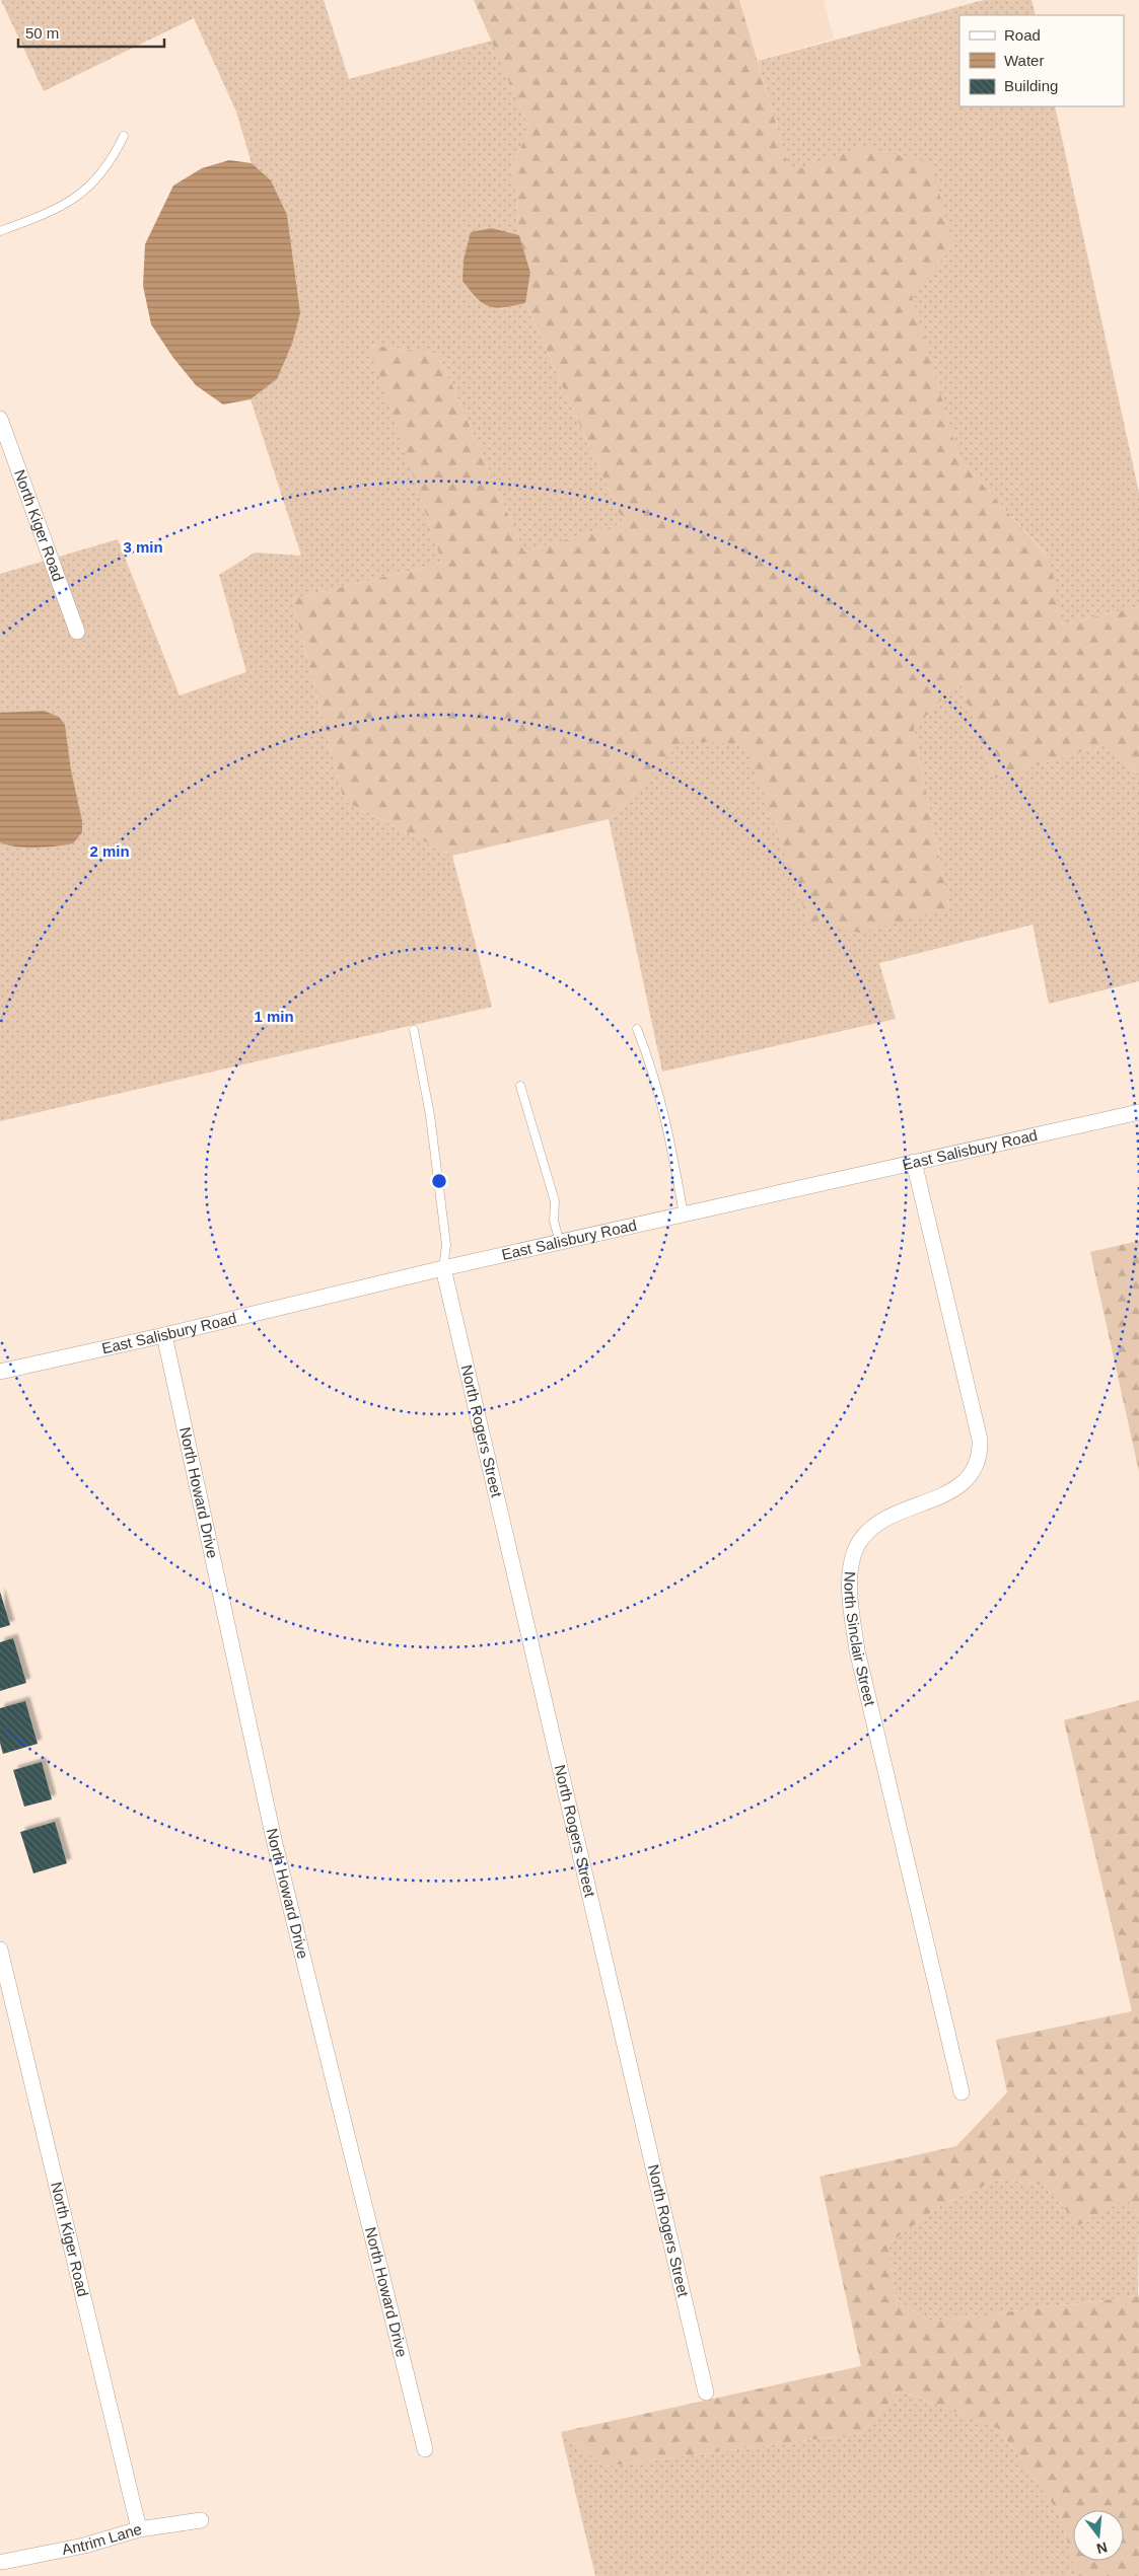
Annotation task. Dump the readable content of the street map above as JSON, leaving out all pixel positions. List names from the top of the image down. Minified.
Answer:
{"streets":{"street":["North Kiger Road","East Salisbury Road","North Rogers Street","North Howard Drive","North Sinclair Street","Antrim Lane"]},"crossings":[["North Kiger Road","Antrim Lane"],["East Salisbury Road","North Rogers Street"],["East Salisbury Road","North Howard Drive"],["East Salisbury Road","North Sinclair Street"]],"legend":["Road","Water","Building"],"scale_bar":"50 m","north":"bottom","rings":["3 min","2 min","1 min"]}
